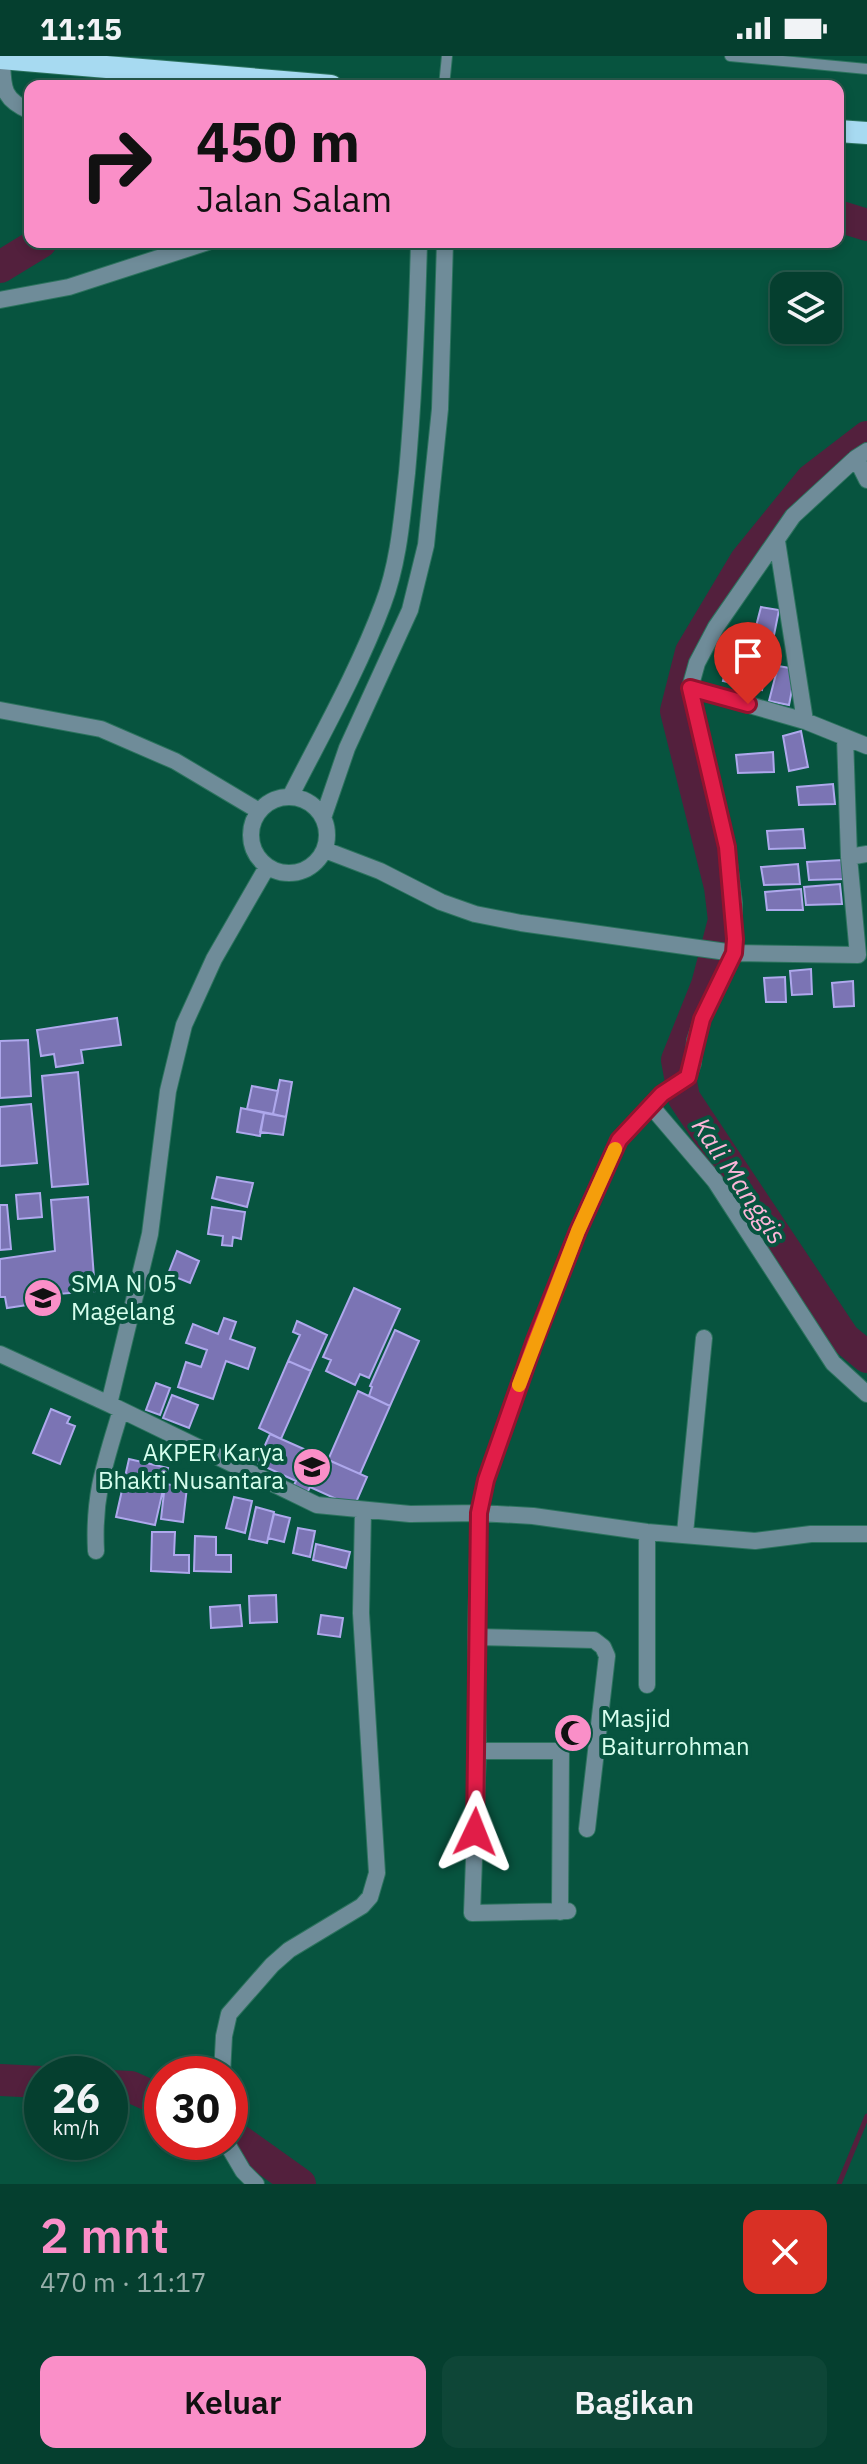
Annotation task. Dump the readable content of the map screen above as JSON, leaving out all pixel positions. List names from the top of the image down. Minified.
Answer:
{"water":["Kali Manggis"],"places":{"school or university":["SMA N 05 Magelang","AKPER Karya Bhakti Nusantara"],"mosque":["Masjid Baiturrohman"]},"page":{"status":"11:15","turn":["450 m","Jalan Salam"],"speed":"26 km/h","limit":"30","heading":["2 mnt","470 m · 11:17"],"buttons":["Keluar","Bagikan"]}}
